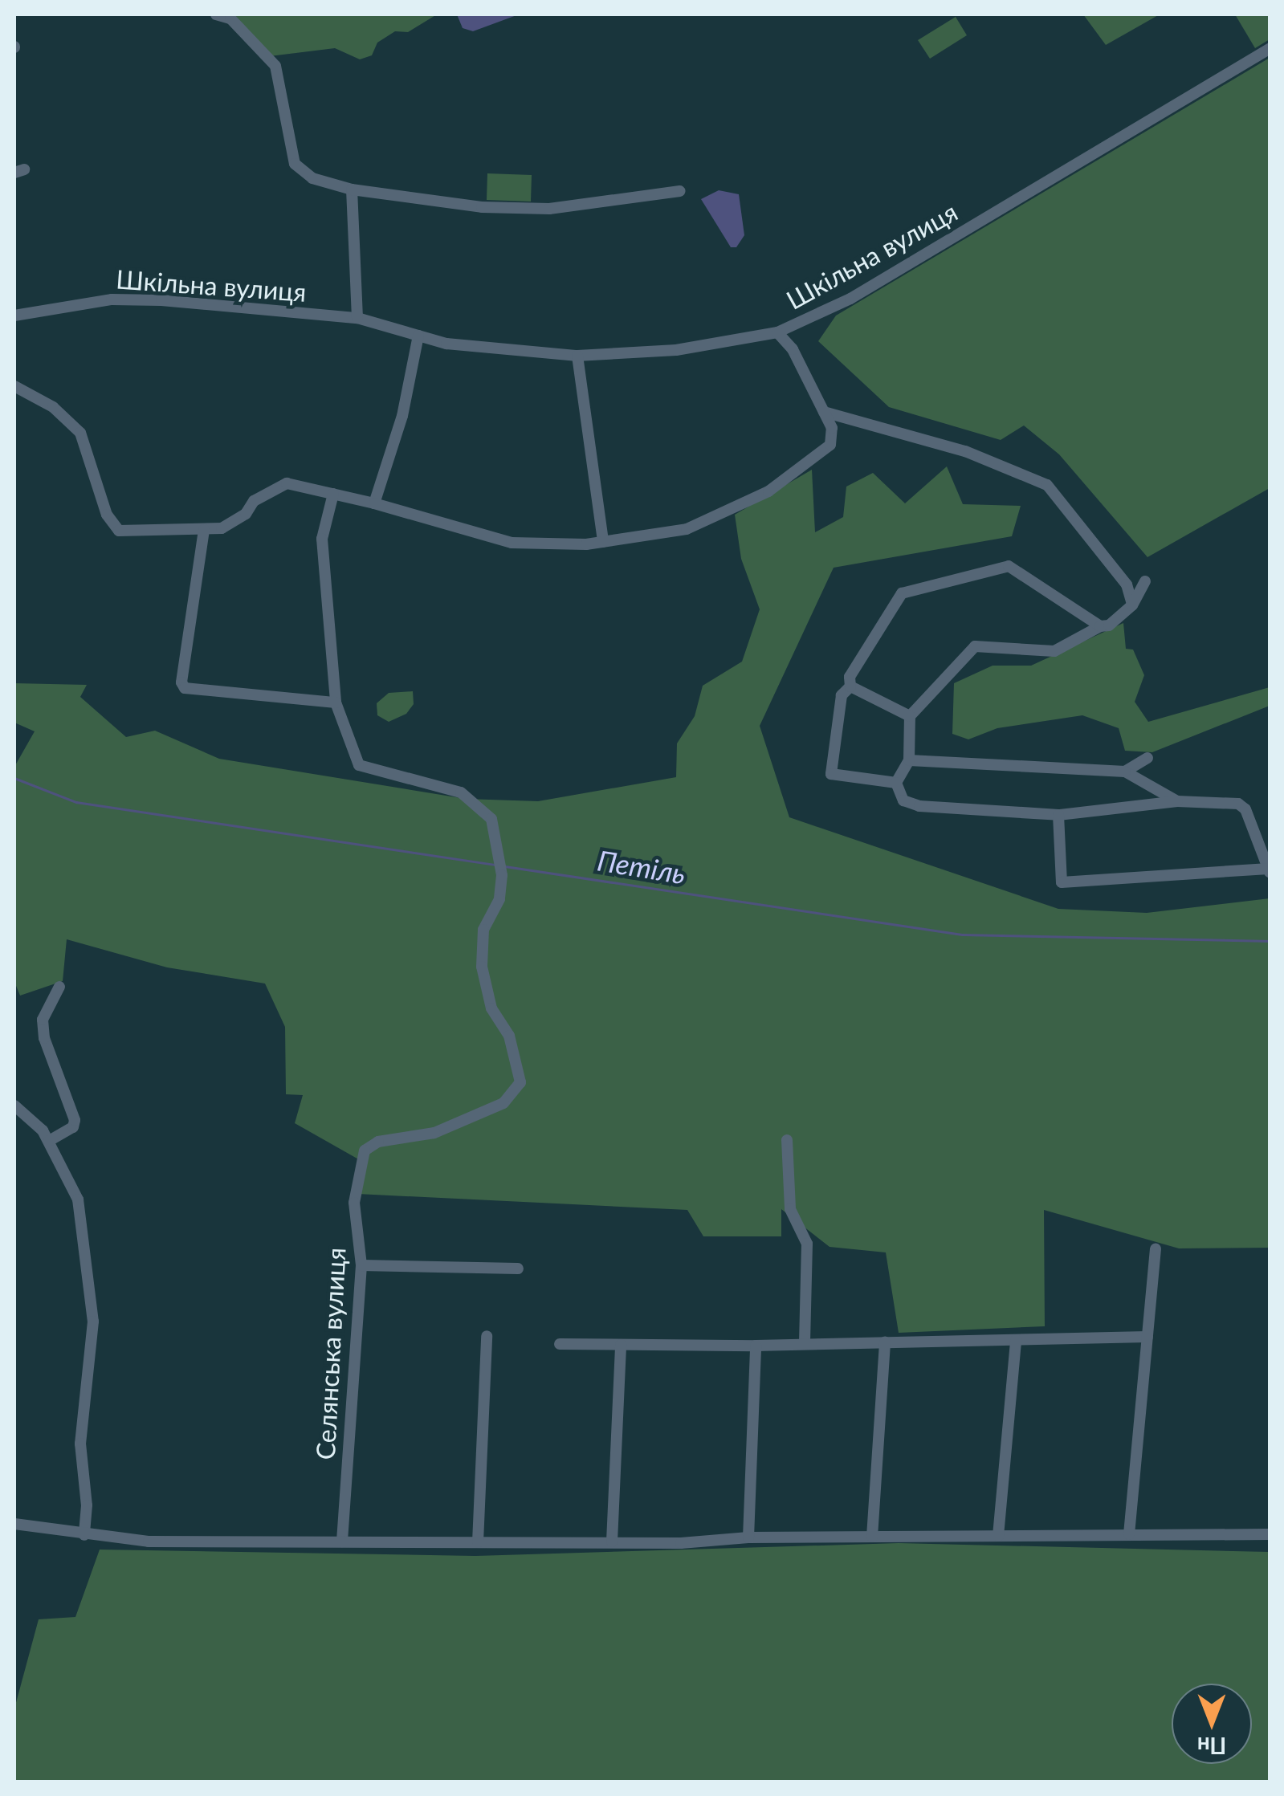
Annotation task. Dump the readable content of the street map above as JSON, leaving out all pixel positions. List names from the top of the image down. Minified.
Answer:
{"streets":{"street":["Шкільна вулиця","Селянська вулиця"]},"water":["Петіль"],"north":"bottom"}
